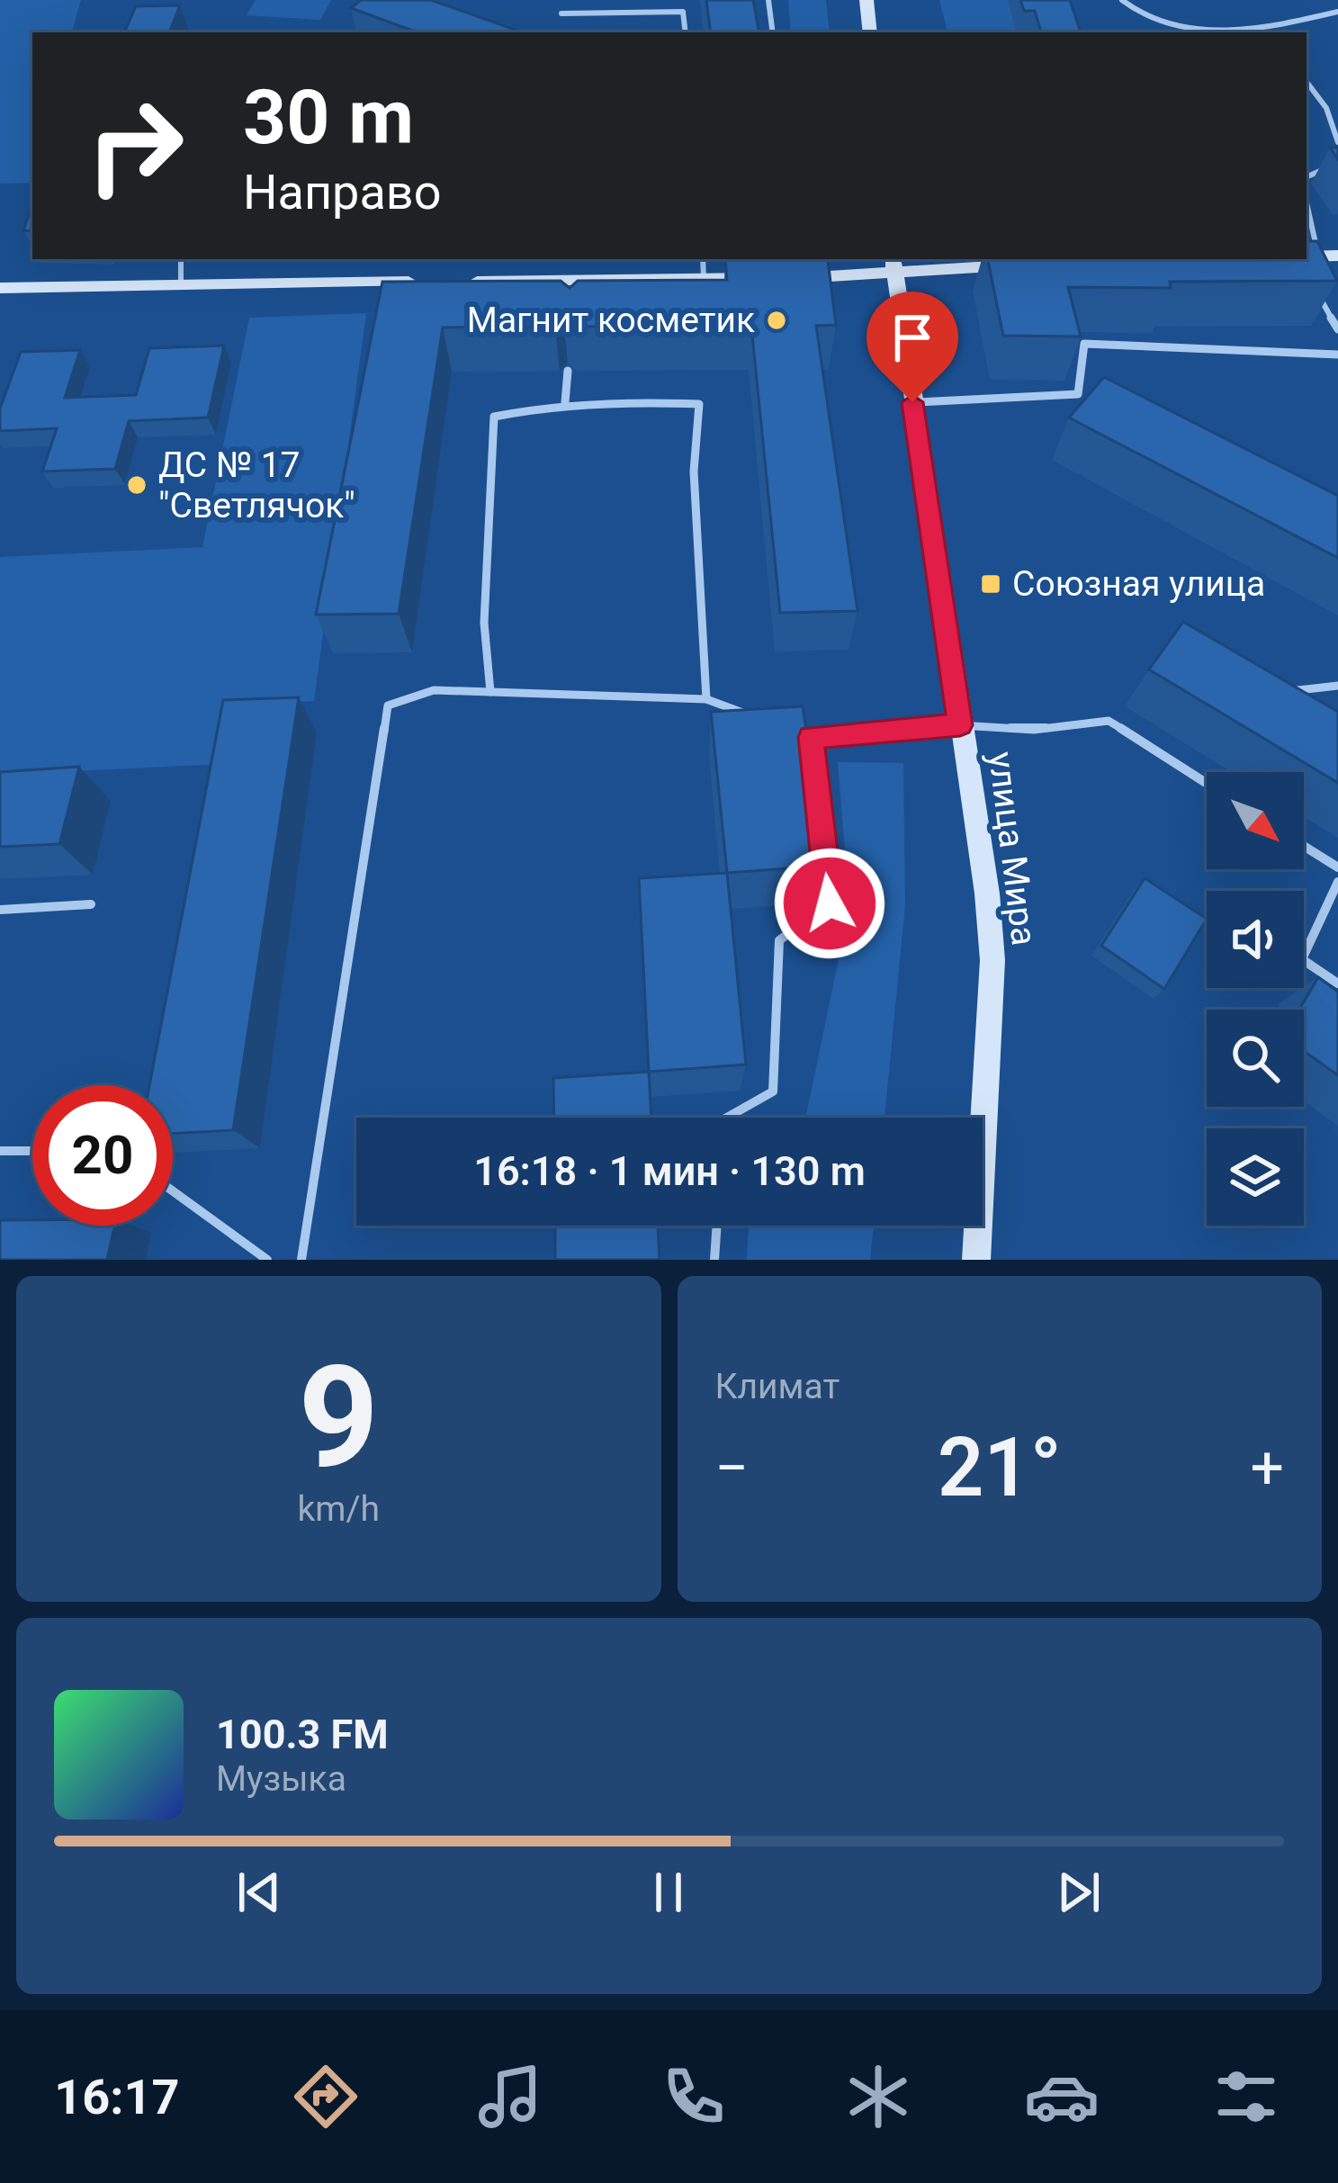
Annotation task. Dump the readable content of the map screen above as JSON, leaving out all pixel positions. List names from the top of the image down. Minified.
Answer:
{"streets":{"street":["улица Мира"]},"places":{"other":["Магнит косметик","ДС № 17 \"Светлячок\""],"transit":["Союзная улица"]},"north":"bottom right","page":{"turn":["30 m","Направо"],"limit":"20","trip":"16:18 · 1 мин · 130 m","tile":[["9","km/h"],"Климат"],"heat":["−","21°","+"],"song":["100.3 FM","Музыка"],"tabs":"16:17"}}
